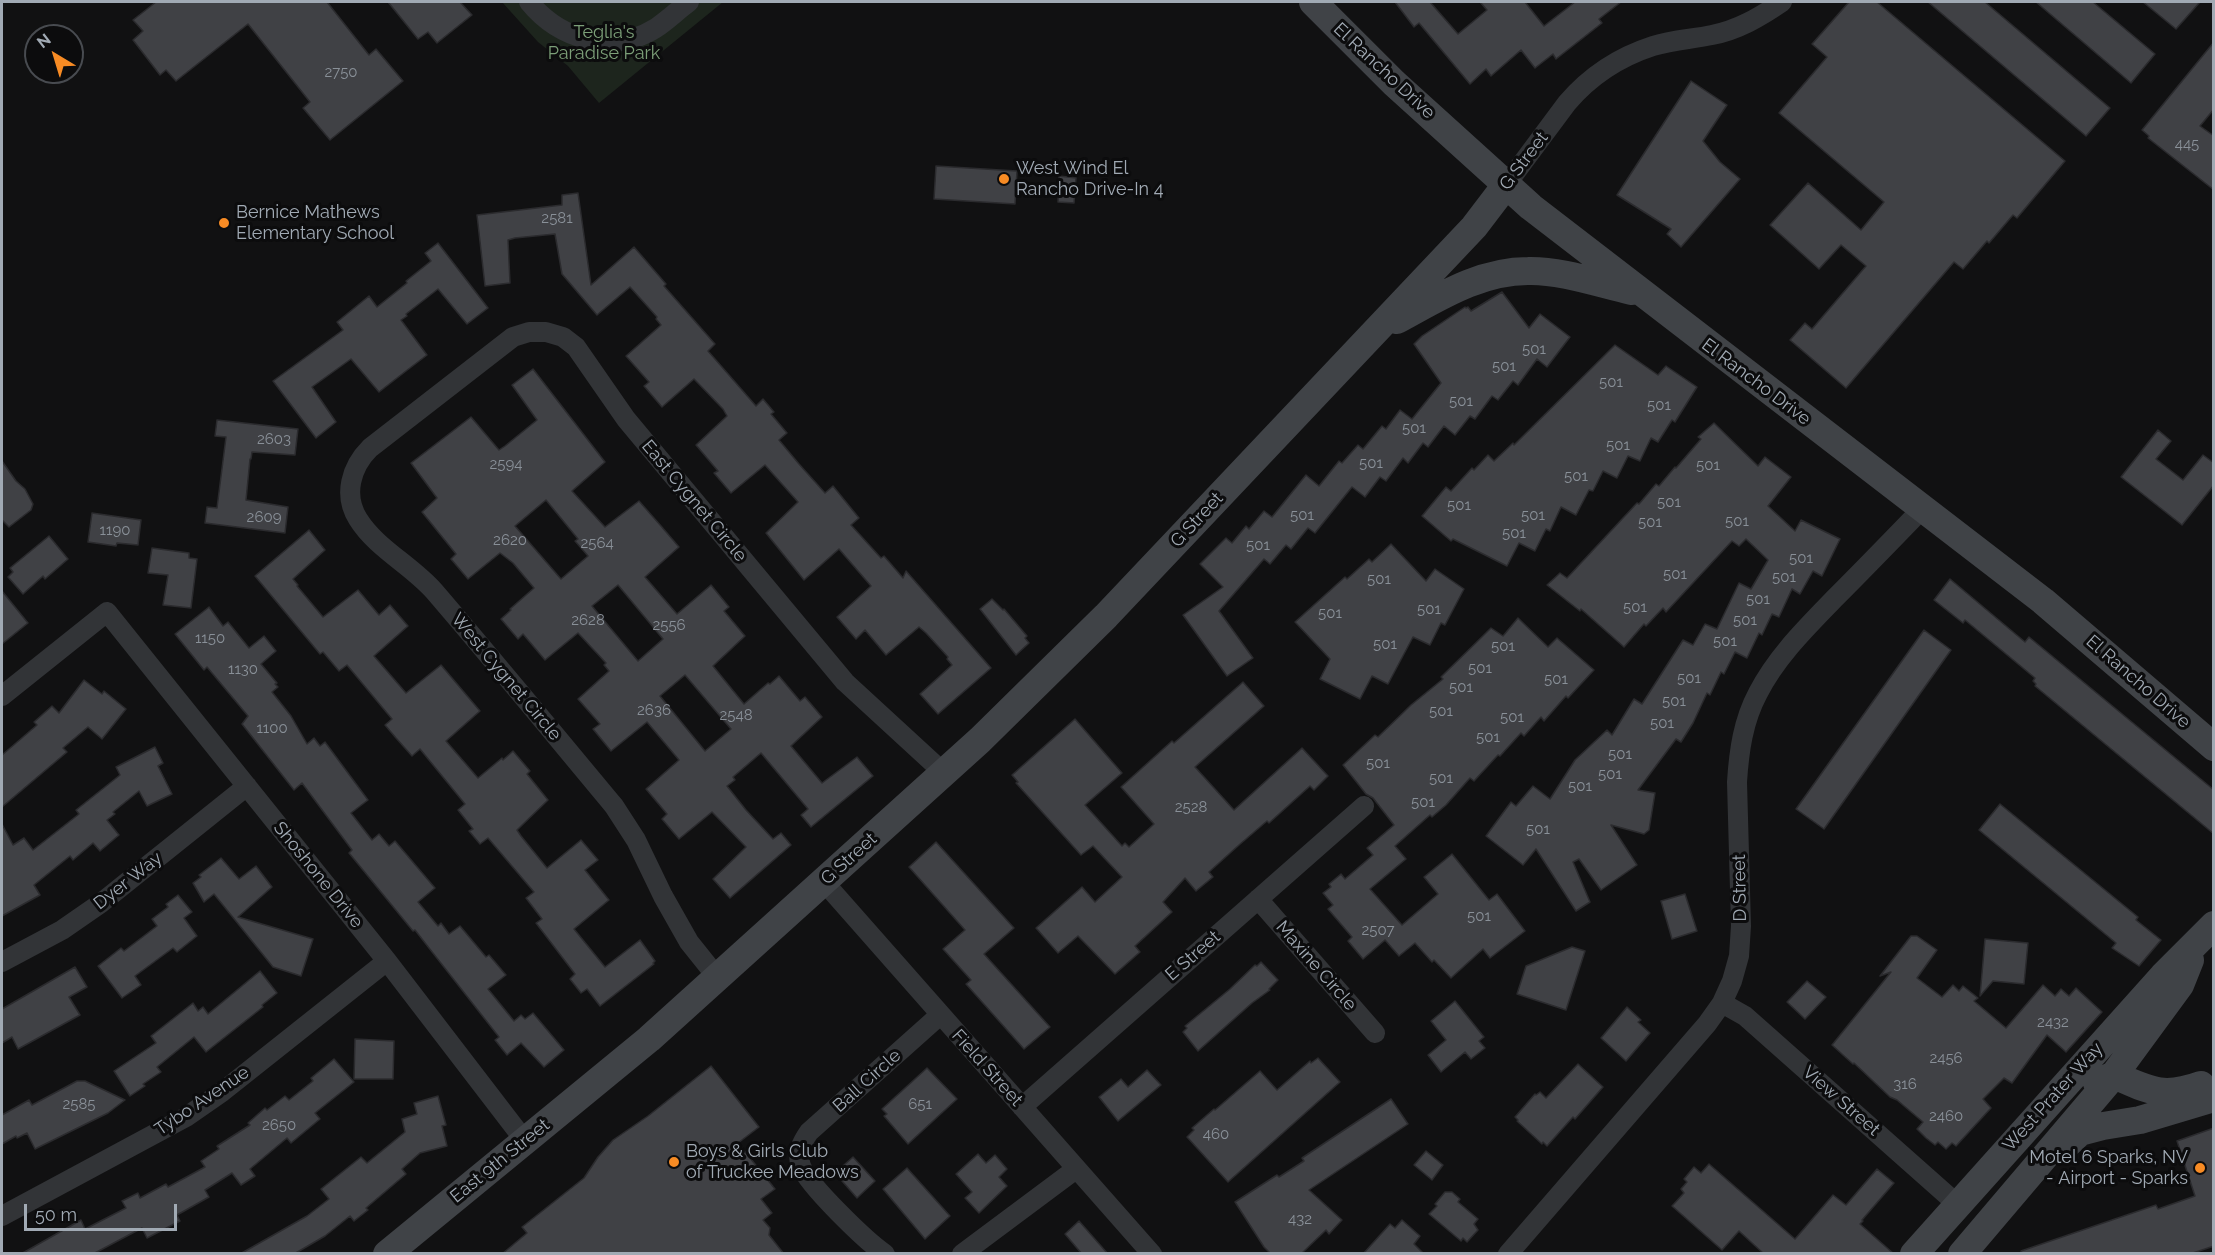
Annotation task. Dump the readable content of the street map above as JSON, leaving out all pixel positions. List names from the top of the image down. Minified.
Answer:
{"streets":{"main road":["El Rancho Drive","G Street","West Prater Way","East 9th Street"],"street":["East Cygnet Circle","West Cygnet Circle","Shoshone Drive","Dyer Way","D Street","E Street","Maxine Circle","Field Street","Ball Circle","Tybo Avenue","View Street"]},"crossings":[["El Rancho Drive","G Street"],["El Rancho Drive","D Street"],["G Street","East Cygnet Circle"],["G Street","West Cygnet Circle"],["G Street","Field Street"],["G Street","East 9th Street"],["East Cygnet Circle","West Cygnet Circle"],["Shoshone Drive","Dyer Way"],["Shoshone Drive","Tybo Avenue"],["Shoshone Drive","East 9th Street"],["D Street","View Street"],["E Street","Maxine Circle"],["E Street","Field Street"],["Field Street","Ball Circle"],["West Prater Way","View Street"]],"parks":["Teglia's Paradise Park"],"places":["West Wind El Rancho Drive-In 4","Bernice Mathews Elementary School","Boys & Girls Club of Truckee Meadows","Motel 6 Sparks, NV - Airport - Sparks"],"house_numbers":["2750","445","2581","501","501","501","501","501","501","2603","501","501","2594","501","501","501","501","501","501","2609","501","501","1190","501","2620","2564","501","501","501","501","501","501","501","501","501","2628","501","2556","1150","501","501","501","501","1130","501","501","501","501","2636","501","2548","501","501","1100","501","501","501","501","501","501","501","2528","501","501","2507","2432","2456","316","2585","651","2460","2650","460","432"],"scale_bar":"50 m","north":"top left"}
